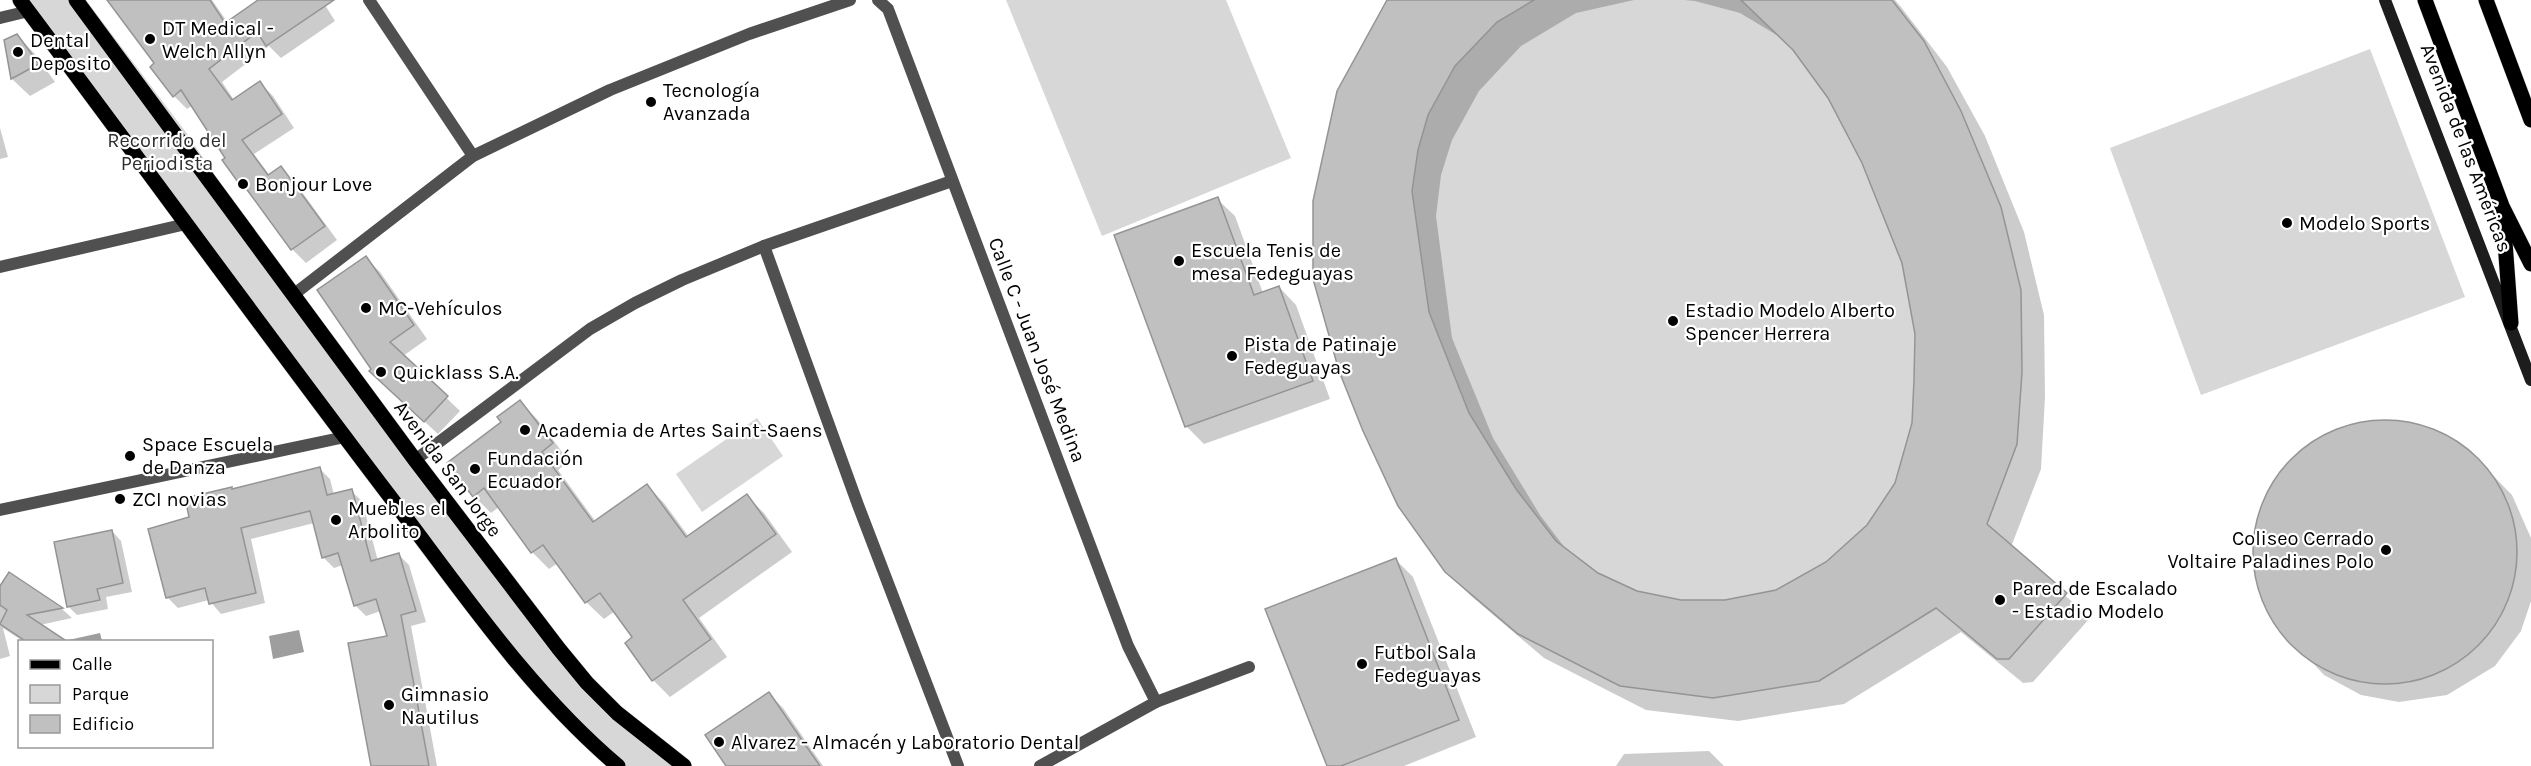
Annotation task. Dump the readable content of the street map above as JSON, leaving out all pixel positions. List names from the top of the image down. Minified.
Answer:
{"streets":{"main road":["Avenida de las Américas","Avenida San Jorge"],"street":["Calle C - Juan José Medina"]},"parks":["Recorrido del Periodista"],"places":["DT Medical - Welch Allyn","Dental Deposito","Tecnología Avanzada","Bonjour Love","Modelo Sports","Escuela Tenis de mesa Fedeguayas","MC-Vehículos","Estadio Modelo Alberto Spencer Herrera","Pista de Patinaje Fedeguayas","Quicklass S.A.","Academia de Artes Saint-Saens","Space Escuela de Danza","Fundación Ecuador","ZCI novias","Muebles el Arbolito","Coliseo Cerrado Voltaire Paladines Polo","Pared de Escalado - Estadio Modelo","Futbol Sala Fedeguayas","Gimnasio Nautilus","Alvarez - Almacén y Laboratorio Dental"],"legend":["Calle","Parque","Edificio"]}
